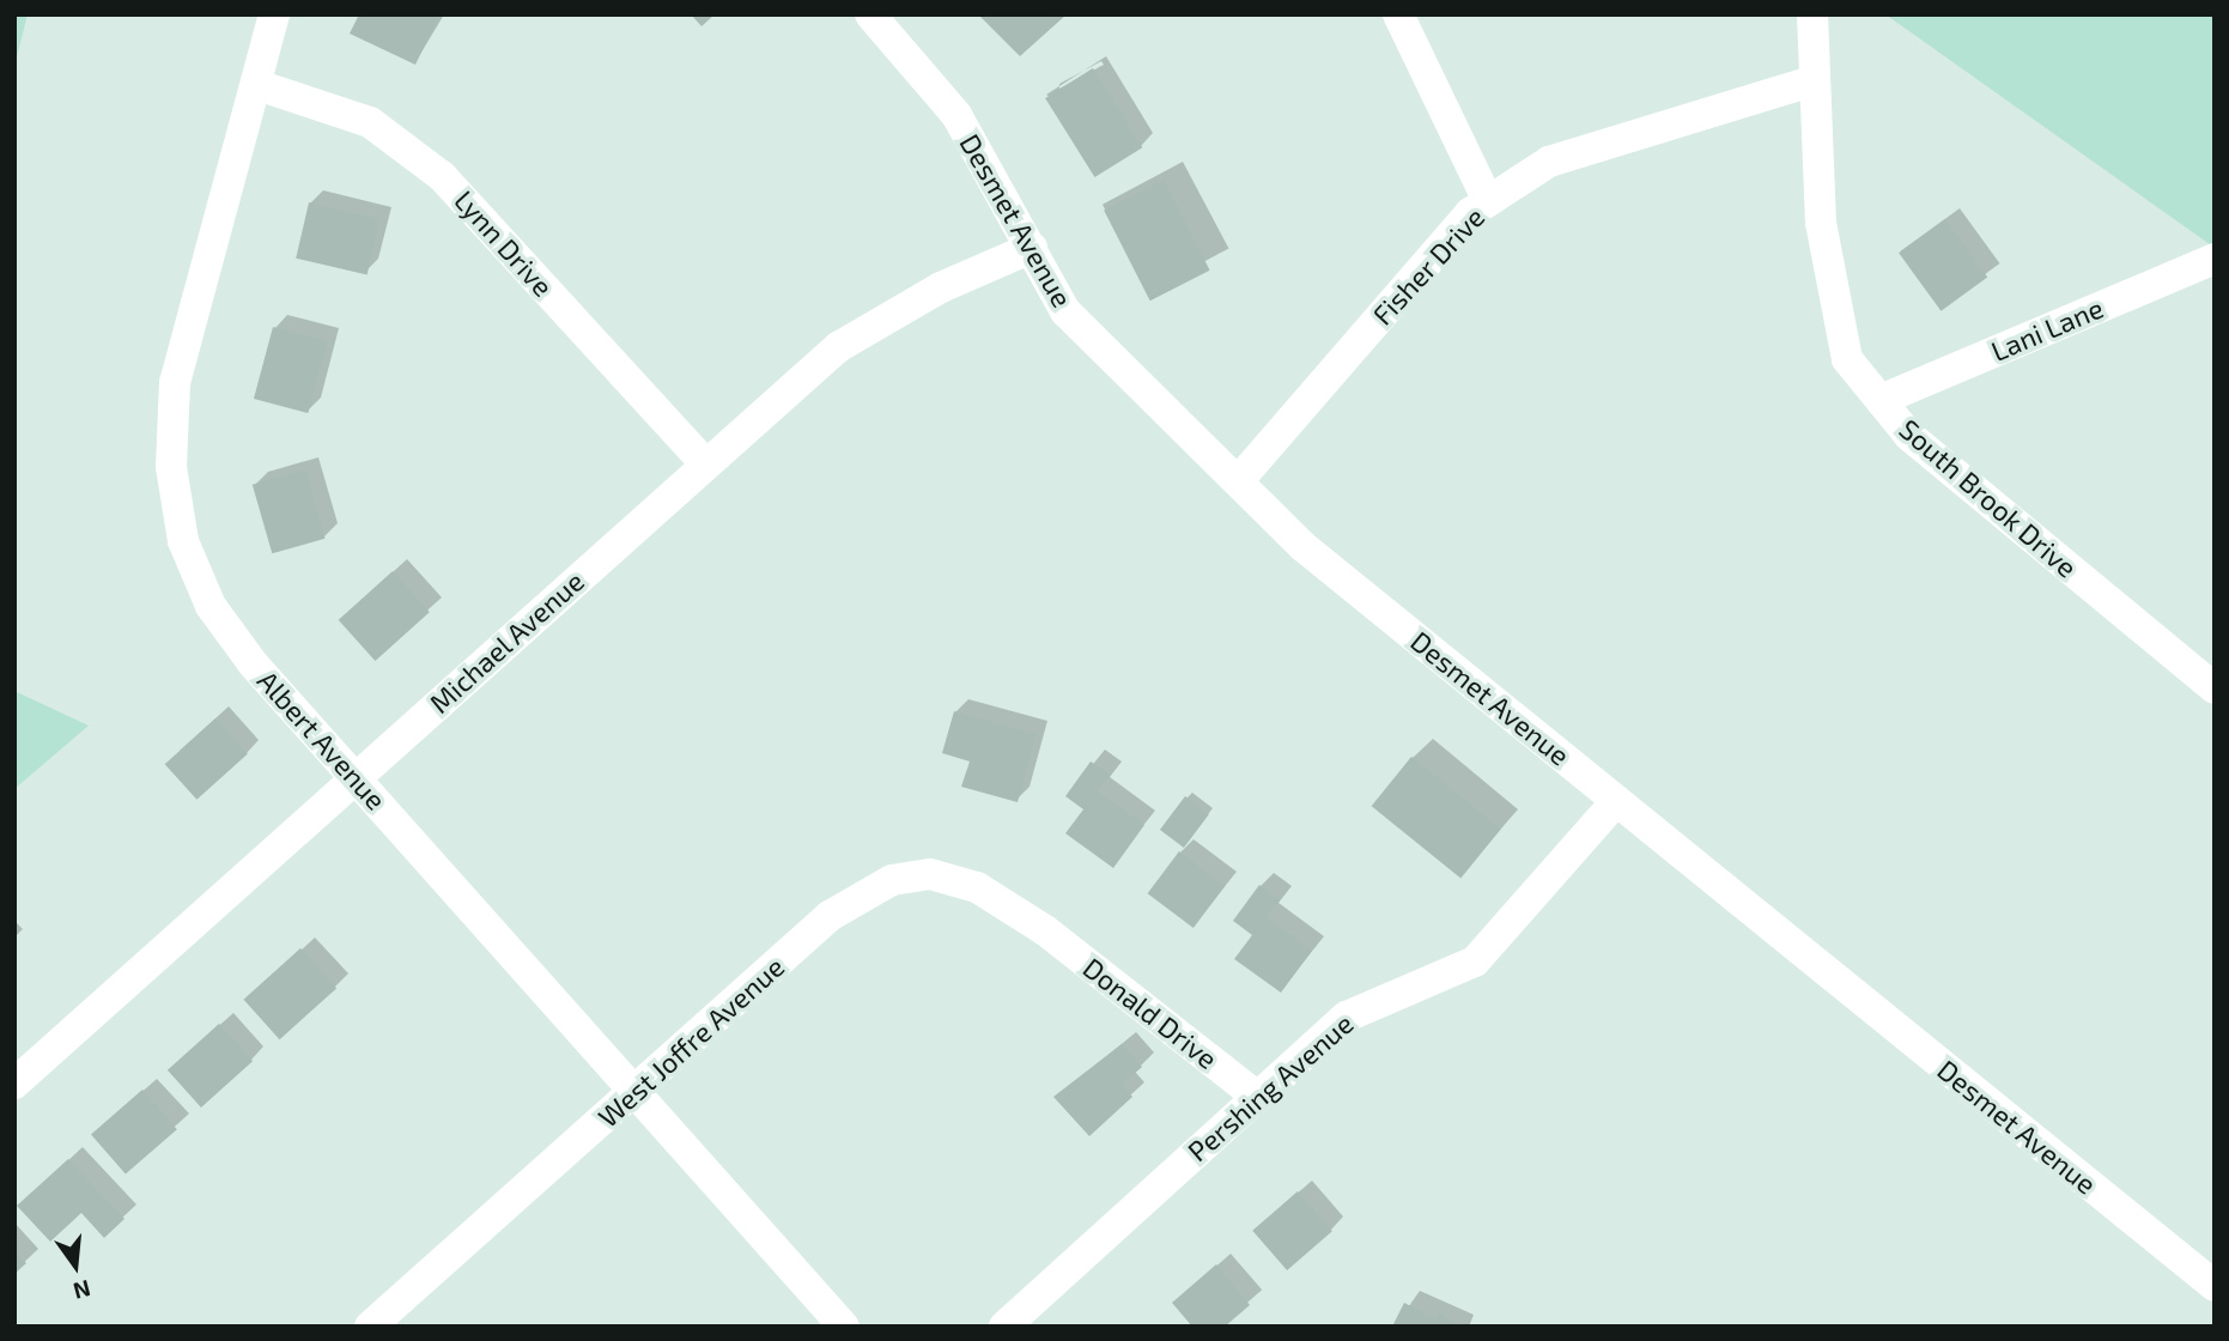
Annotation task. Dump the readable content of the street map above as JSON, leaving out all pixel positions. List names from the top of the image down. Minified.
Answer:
{"streets":{"street":["Desmet Avenue","Lynn Drive","Fisher Drive","Lani Lane","South Brook Drive","Michael Avenue","Albert Avenue","Donald Drive","West Joffre Avenue","Pershing Avenue"]},"crossings":[["Desmet Avenue","Fisher Drive"],["Desmet Avenue","Michael Avenue"],["Desmet Avenue","Pershing Avenue"],["Lynn Drive","Michael Avenue"],["Lynn Drive","Albert Avenue"],["Fisher Drive","South Brook Drive"],["Lani Lane","South Brook Drive"],["Michael Avenue","Albert Avenue"],["Albert Avenue","West Joffre Avenue"],["Donald Drive","West Joffre Avenue"],["Donald Drive","Pershing Avenue"]],"north":"bottom"}
